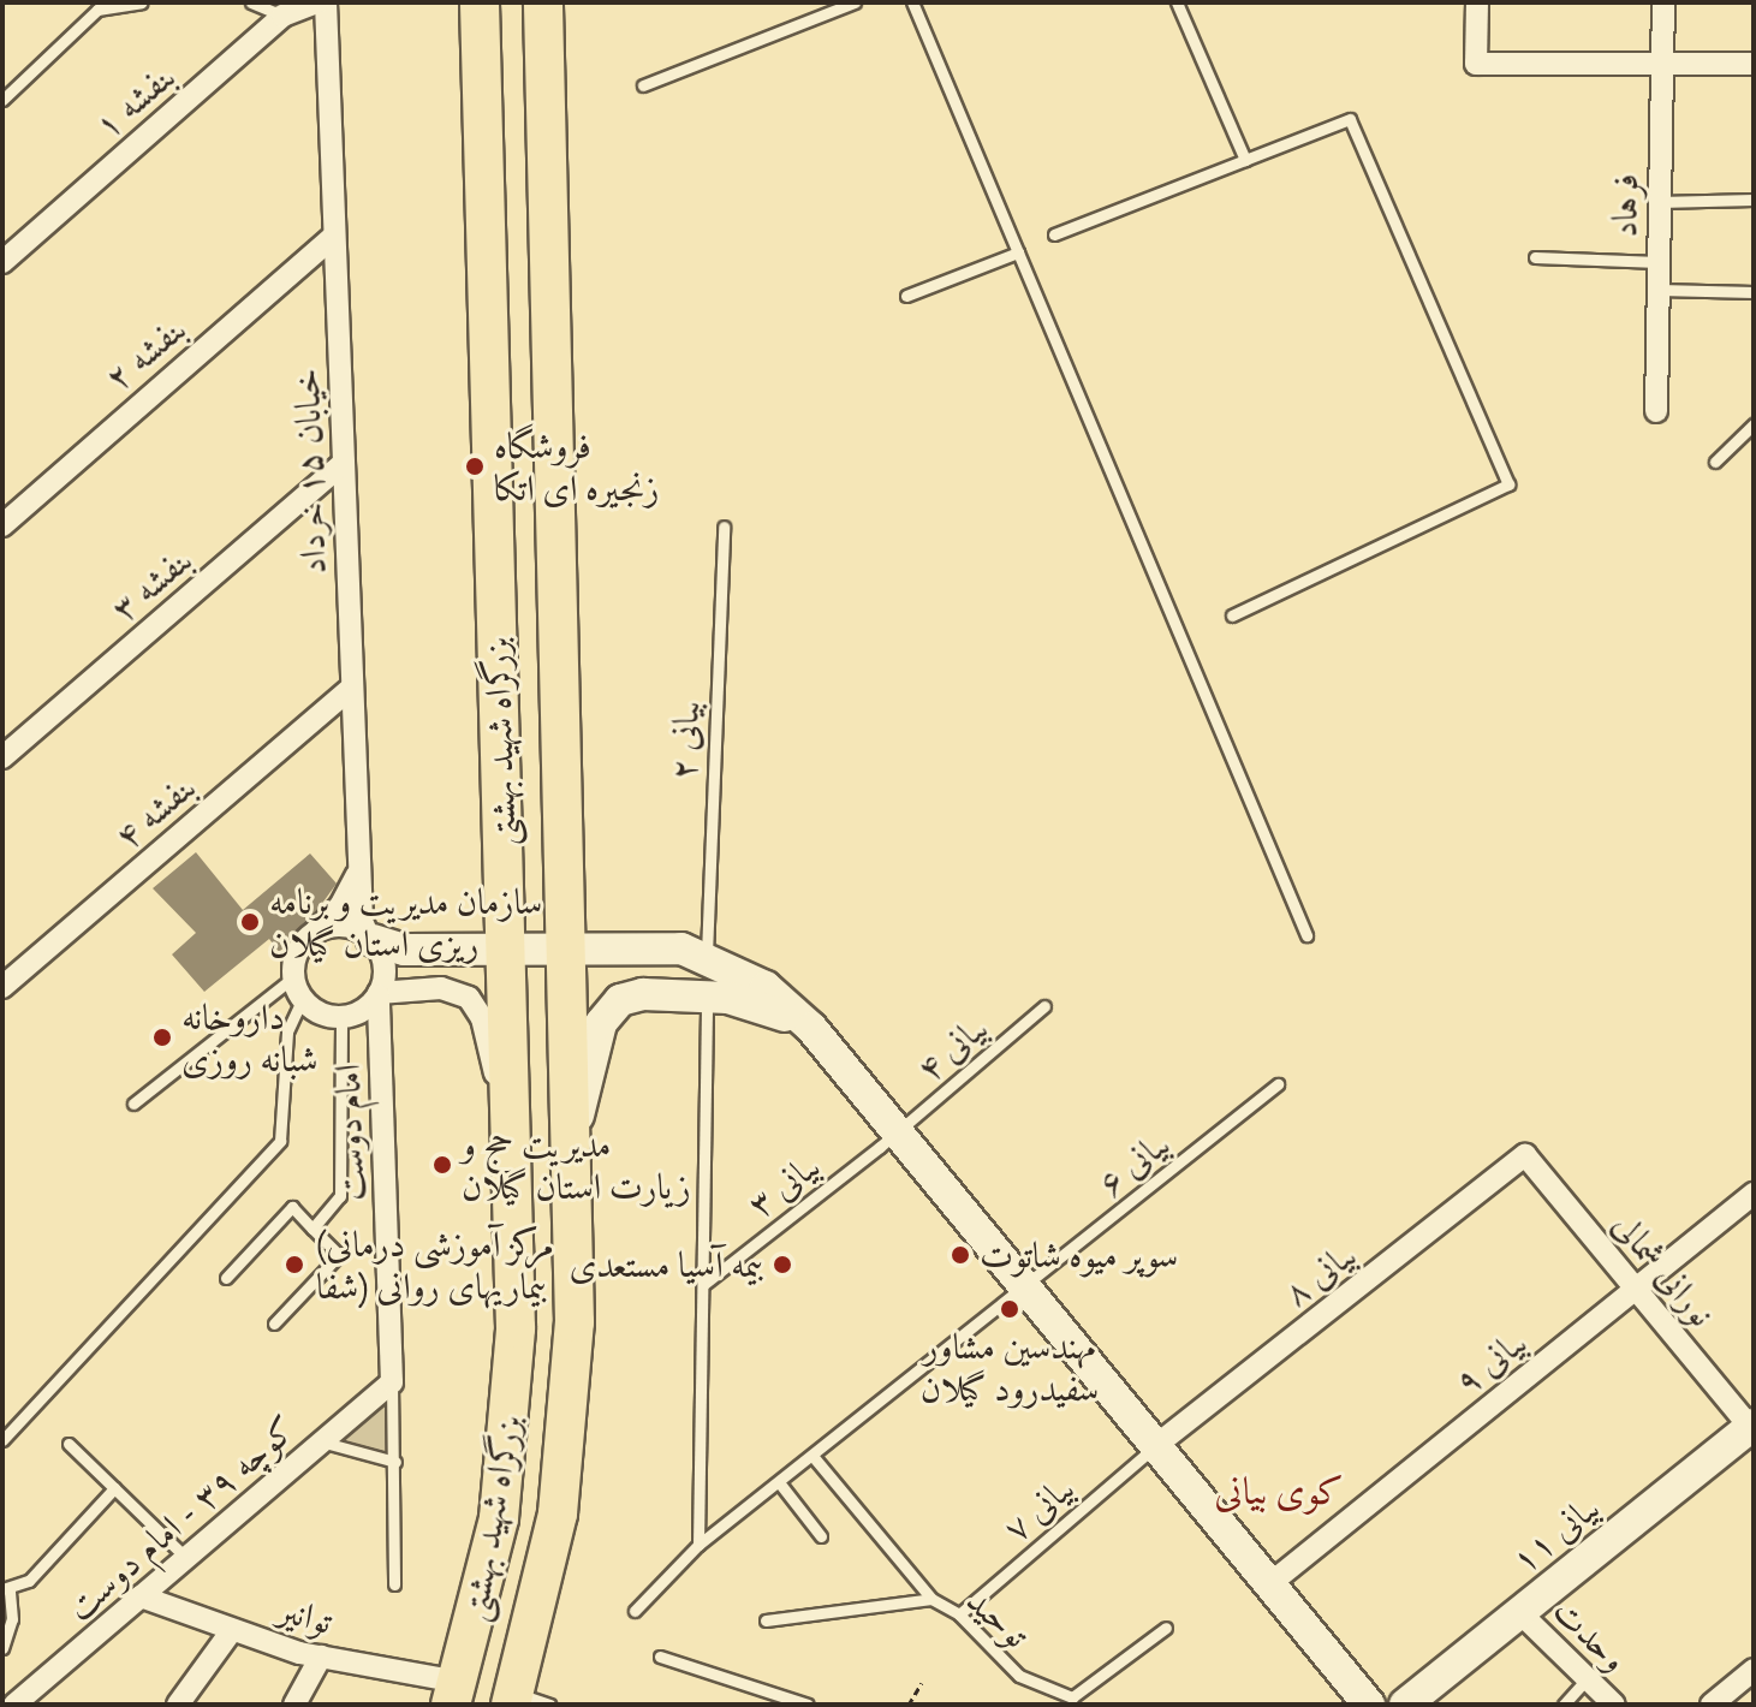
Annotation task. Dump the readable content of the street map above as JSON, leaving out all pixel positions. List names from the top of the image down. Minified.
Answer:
{"streets":{"highway":["بزرگراه شهید بهشتی"],"street":["بنفشه ۱","فرهاد","بنفشه ۲","خیابان ۱۵ خرداد","بنفشه ۳","بنفشه ۴","امام دوست","نورانی شمالی","بیانی ۸","بیانی ۹","کوچه ۳۹ - امام دوست","بیانی ۱۱","توانیر","وحدت"],"lane":["بیانی ۲","بیانی ۴","بیانی ۶","بیانی ۳","بیانی ۷","توحید"]},"crossings":[["بنفشه ۲","خیابان ۱۵ خرداد"],["خیابان ۱۵ خرداد","بنفشه ۳"],["خیابان ۱۵ خرداد","بنفشه ۴"],["خیابان ۱۵ خرداد","امام دوست"],["بزرگراه شهید بهشتی","توانیر"],["بیانی ۴","بیانی ۳"],["امام دوست","کوچه ۳۹ - امام دوست"],["نورانی شمالی","بیانی ۸"],["نورانی شمالی","بیانی ۹"],["نورانی شمالی","بیانی ۱۱"],["بیانی ۸","بیانی ۷"],["بیانی ۷","توحید"],["کوچه ۳۹ - امام دوست","توانیر"],["بیانی ۱۱","وحدت"]],"districts":["کوی بیانی"],"places":["فروشگاه زنجیره ای اتکا","سازمان مدیریت و برنامه ریزی استان گیلان","داروخانه شبانه روزی","مدیریت حج و زیارت استان گیلان","سوپر میوه شاتوت","(مرکز آموزشی درمانی بیماریهای روانی (شفا","بیمه آسیا مستعدی","مهندسین مشاور سفیدرود گیلان"]}
